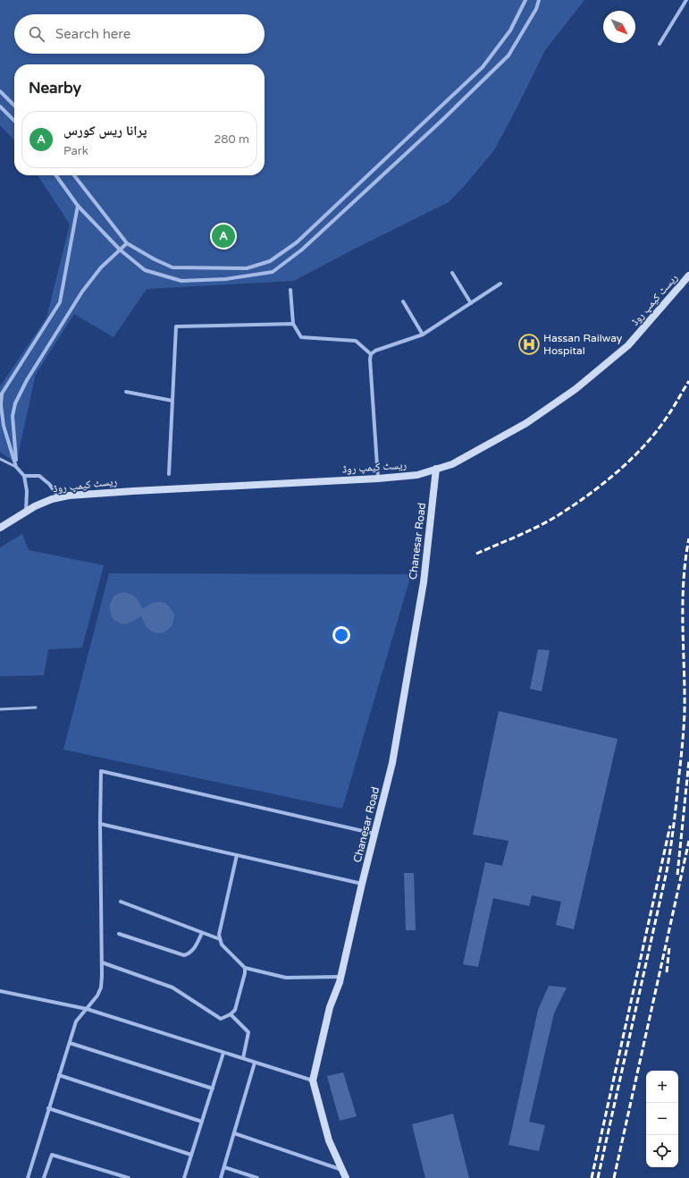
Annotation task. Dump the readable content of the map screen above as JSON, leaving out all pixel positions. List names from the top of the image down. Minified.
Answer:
{"streets":{"street":["ریسٹ کیمپ روڈ","Chanesar Road"]},"crossings":[["ریسٹ کیمپ روڈ","Chanesar Road"]],"places":{"hospital":["Hassan Railway Hospital"]},"north":"bottom right","page":{"search":"Search here","heading":"Nearby","list":[{"mark":"A","name":"پرانا ریس کورس","note":"Park","value":"280 m"}],"pins":"A","map_buttons":["+","−"]}}
